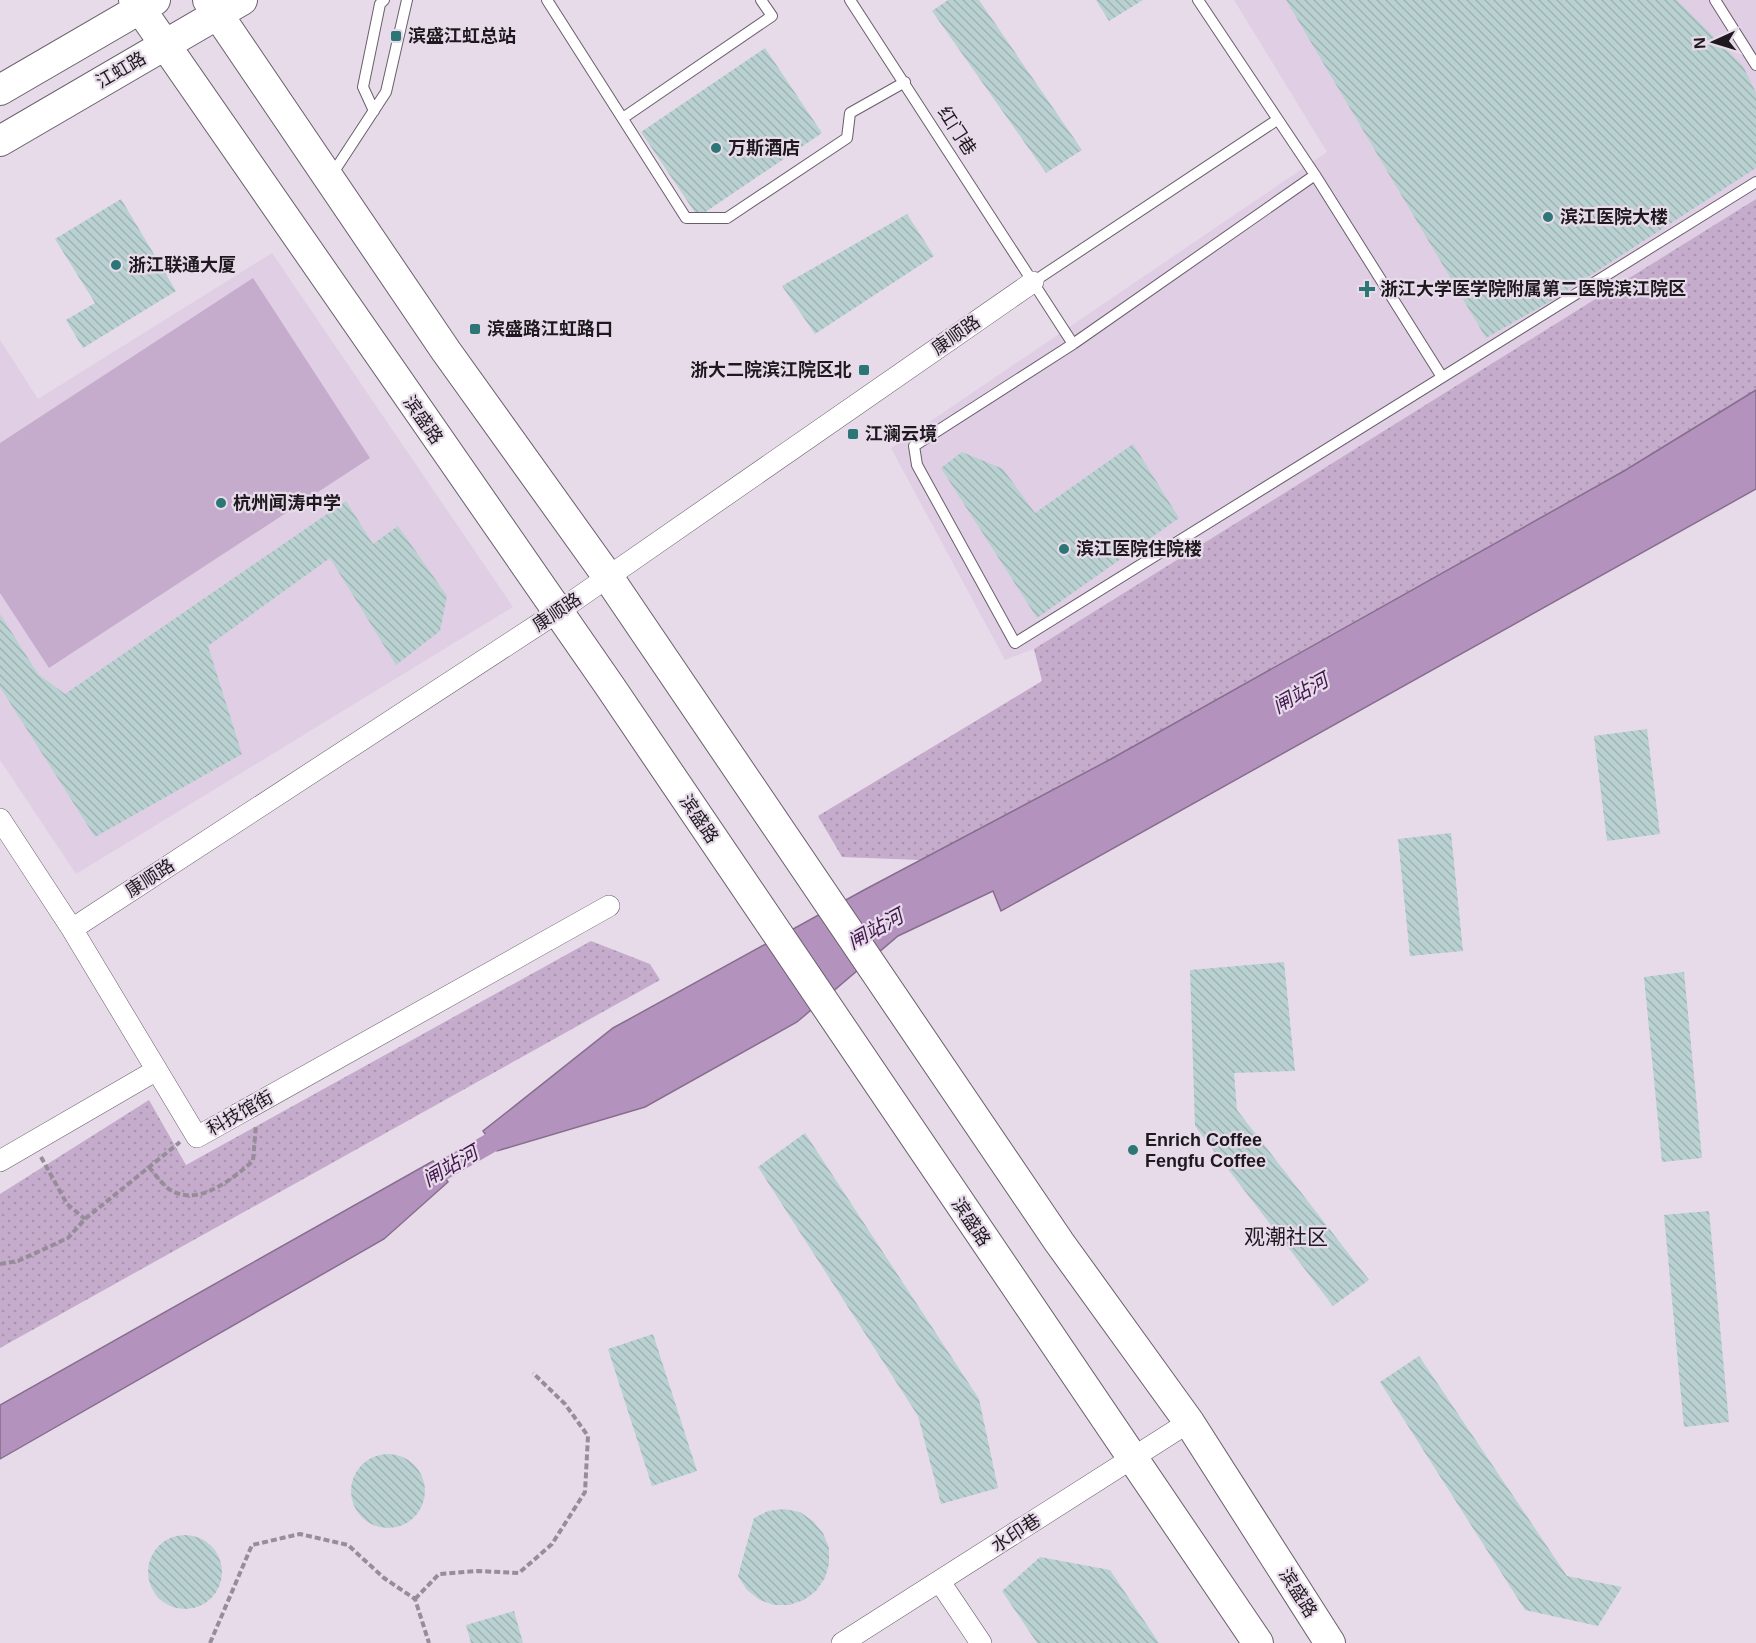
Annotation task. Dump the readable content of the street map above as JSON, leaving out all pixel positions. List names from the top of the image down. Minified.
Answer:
{"streets":{"main road":["江虹路","滨盛路"],"street":["康顺路","科技馆街","水印巷"],"lane":["红门巷"]},"crossings":[["江虹路","滨盛路"],["红门巷","康顺路"],["康顺路","滨盛路"],["康顺路","科技馆街"],["滨盛路","水印巷"]],"districts":["观潮社区"],"water":["闸站河"],"places":{"transit":["滨盛江虹总站","滨盛路江虹路口","浙大二院滨江院区北","江澜云境"],"other":["万斯酒店","滨江医院大楼","浙江联通大厦","杭州闻涛中学","滨江医院住院楼","Enrich Coffee Fengfu Coffee"],"health":["浙江大学医学院附属第二医院滨江院区"]},"north":"left"}
